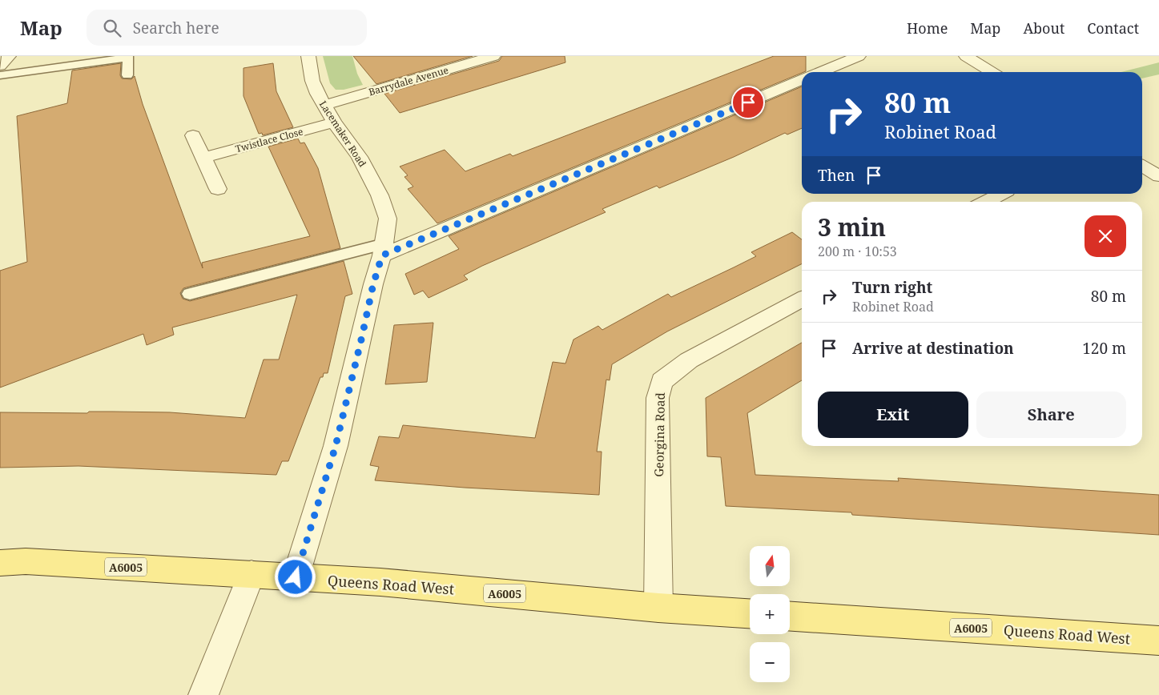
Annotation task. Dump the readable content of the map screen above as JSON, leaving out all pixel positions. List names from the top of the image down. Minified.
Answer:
{"streets":{"main road":["A6005","Queens Road West"],"street":["Barrydale Avenue","Lacemaker Road","Twistlace Close","Georgina Road"]},"crossings":[["Barrydale Avenue","Lacemaker Road"],["Lacemaker Road","Twistlace Close"],["Lacemaker Road","Queens Road West"],["Georgina Road","Queens Road West"]],"north":"top","page":{"header":"Map","search":"Search here","nav":["Home","Map","About","Contact"],"turn":["80 m","Robinet Road"],"then":"Then","heading":["3 min","200 m · 10:53"],"list":[{"name":"Turn right","note":"Robinet Road","value":"80 m"},{"name":"Arrive at destination","value":"120 m"}],"buttons":["Exit","Share"],"map_buttons":["+","−"]}}
